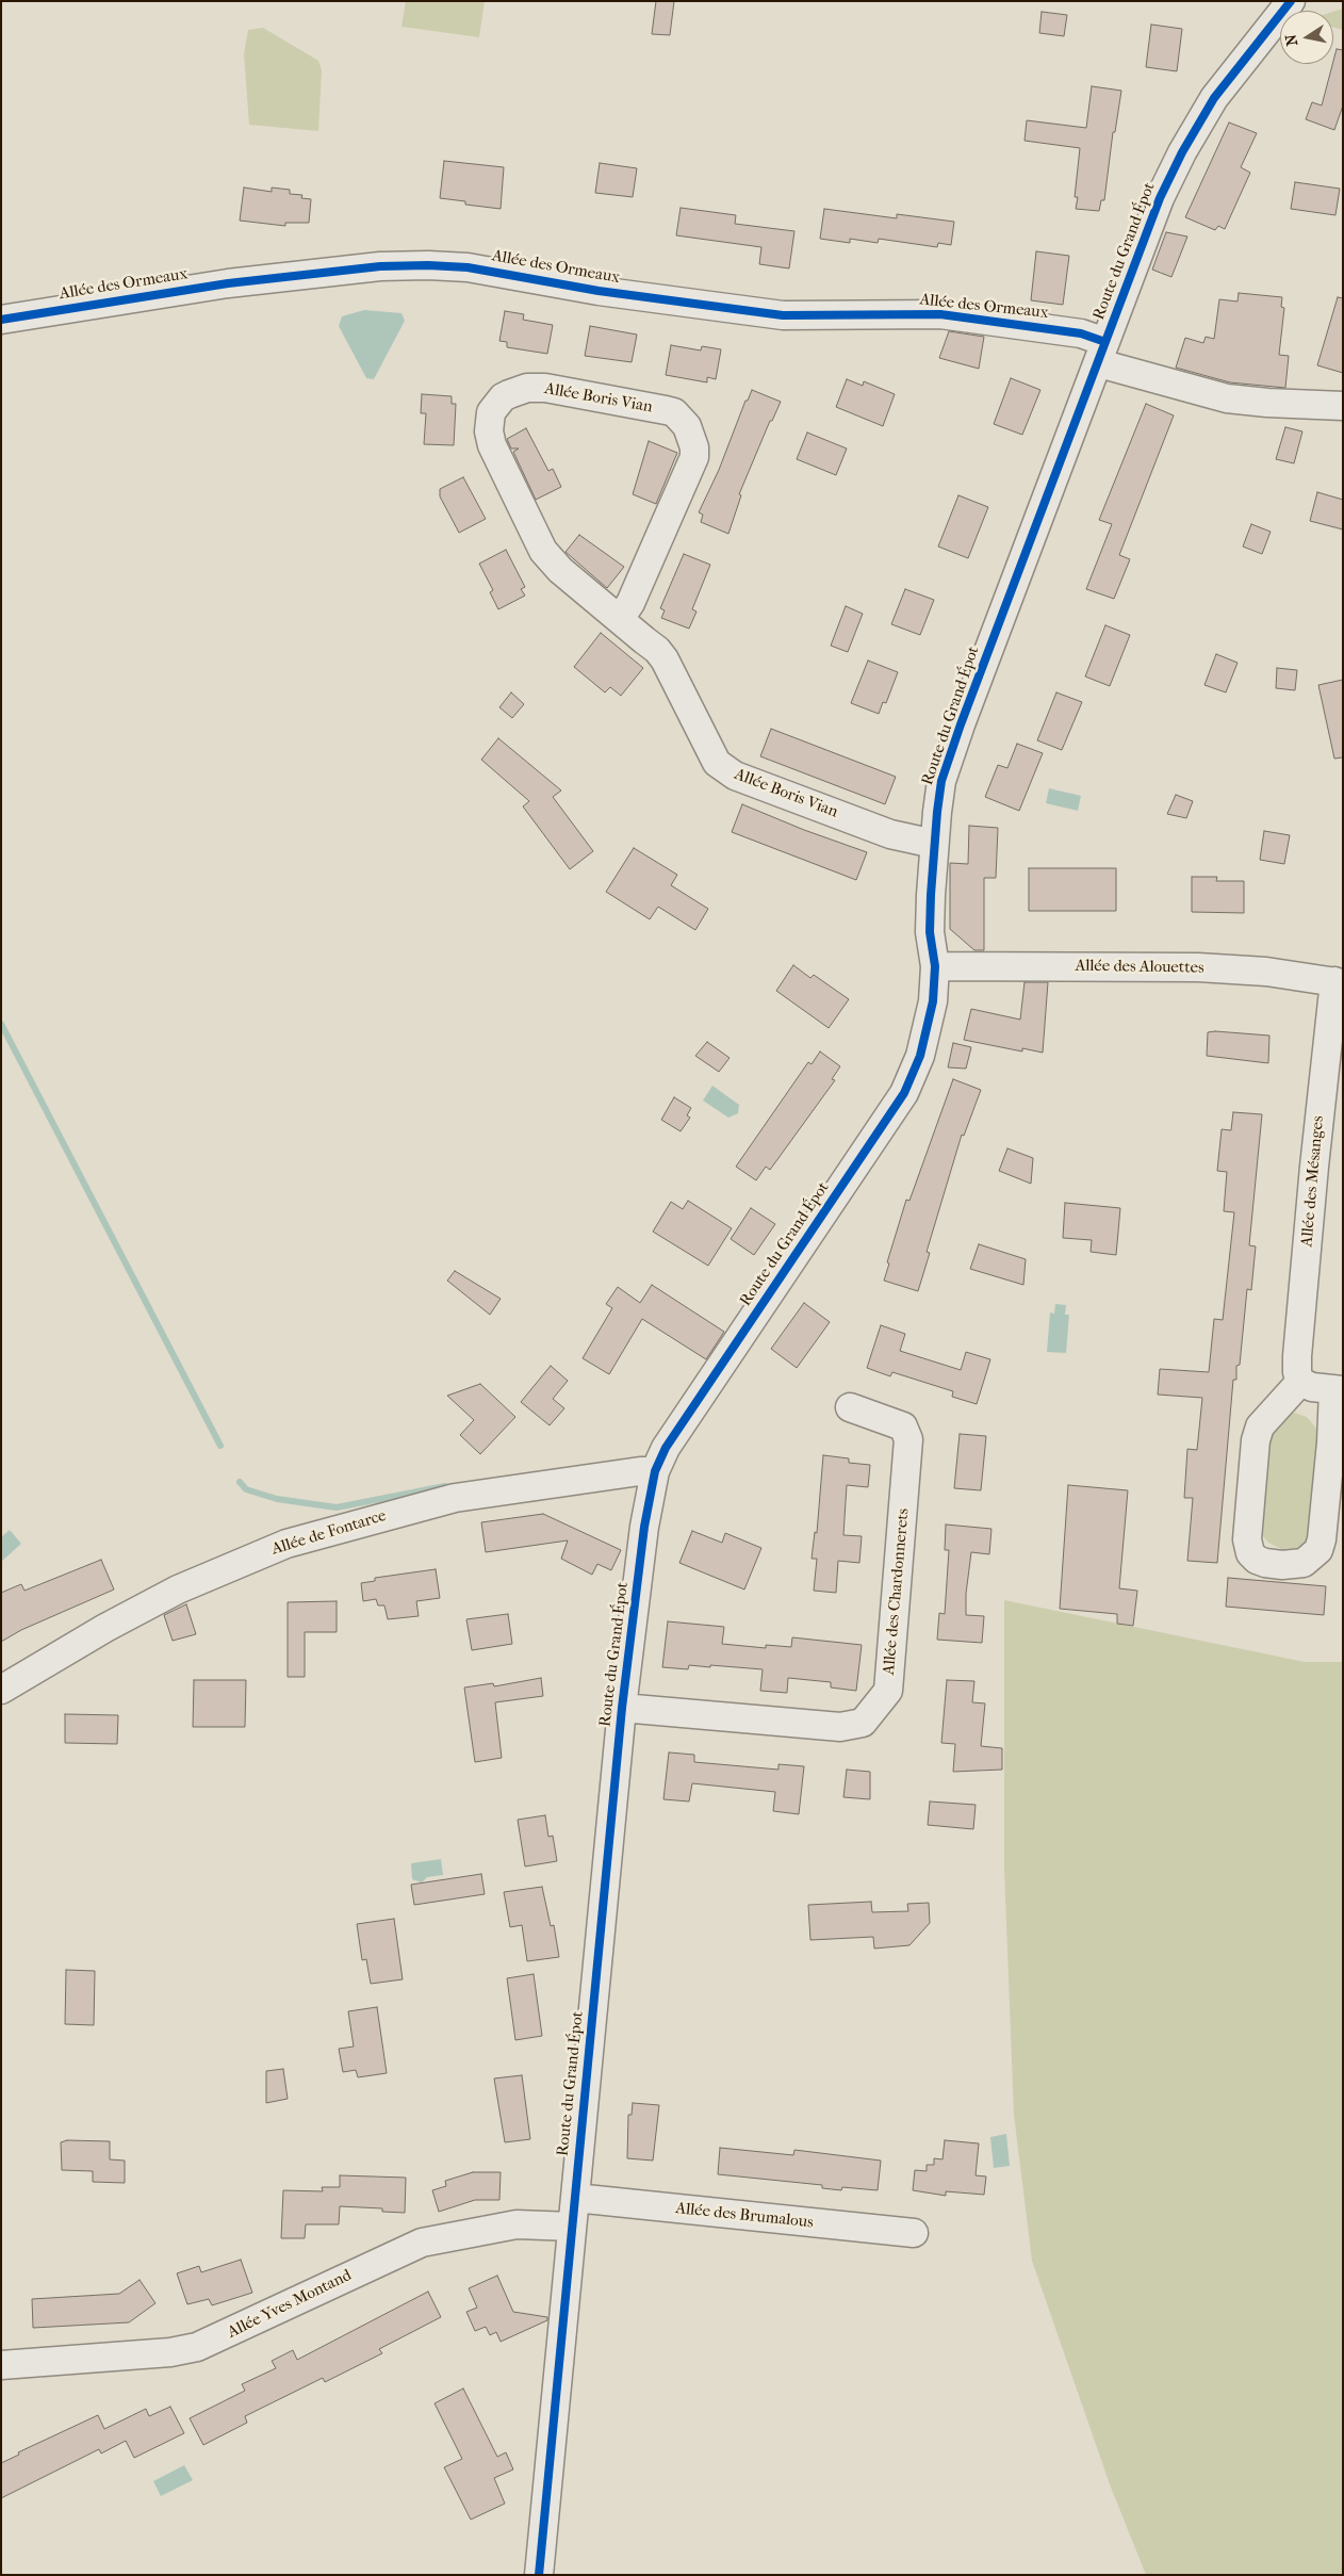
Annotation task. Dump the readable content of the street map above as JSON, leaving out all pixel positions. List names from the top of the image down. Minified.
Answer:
{"streets":{"street":["Route du Grand Épot","Allée des Ormeaux","Allée Boris Vian","Allée des Alouettes","Allée des Mésanges","Allée de Fontarce","Allée des Chardonnerets","Allée des Brumalous","Allée Yves Montand"]},"crossings":[["Route du Grand Épot","Allée des Ormeaux"],["Route du Grand Épot","Allée Boris Vian"],["Route du Grand Épot","Allée des Alouettes"],["Route du Grand Épot","Allée de Fontarce"],["Route du Grand Épot","Allée des Chardonnerets"],["Route du Grand Épot","Allée des Brumalous"],["Route du Grand Épot","Allée Yves Montand"],["Allée des Alouettes","Allée des Mésanges"]],"north":"left"}
